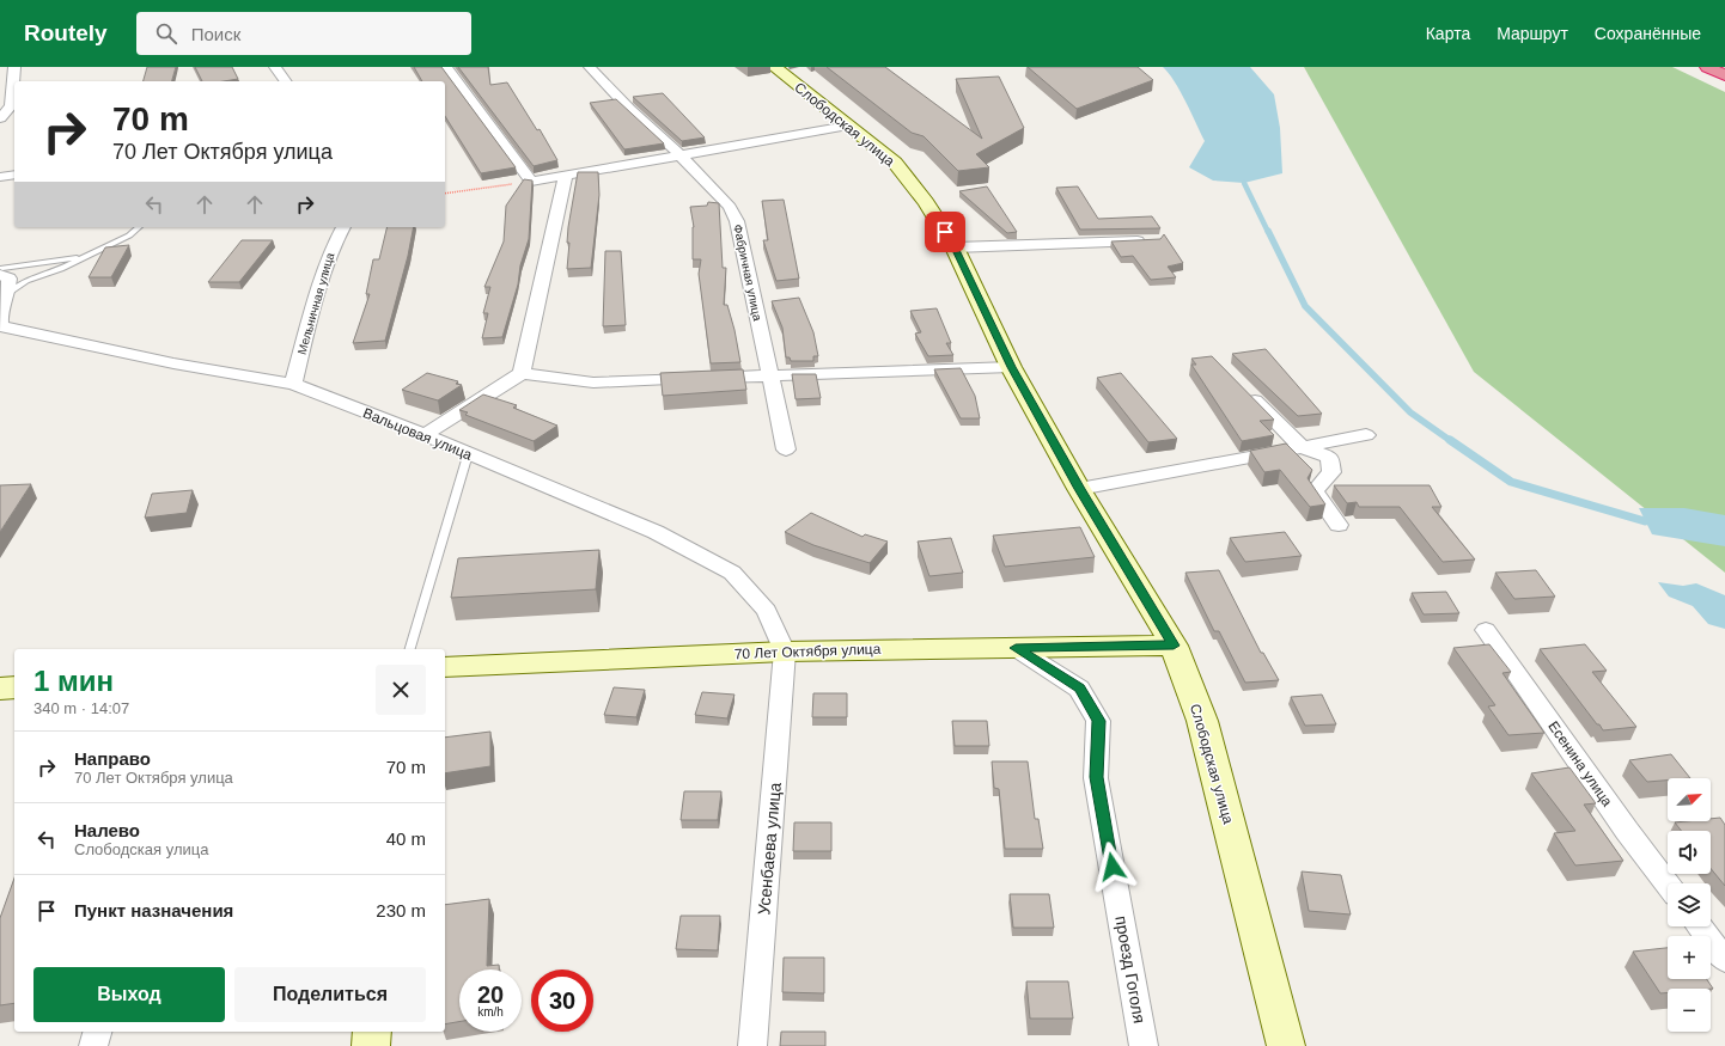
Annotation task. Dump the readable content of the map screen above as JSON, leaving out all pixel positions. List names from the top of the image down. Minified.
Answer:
{"streets":{"street":["Слободская улица","Фабричная улица","Мельничная улица","Вальцовая улица","70 Лет Октября улица","Есенина улица","Усенбаева улица","проезд Гоголя"]},"crossings":[["Слободская улица","70 Лет Октября улица"],["Мельничная улица","Вальцовая улица"],["Вальцовая улица","70 Лет Октября улица"],["Вальцовая улица","Усенбаева улица"],["70 Лет Октября улица","Усенбаева улица"],["70 Лет Октября улица","проезд Гоголя"]],"north":"top right","page":{"header":"Routely","search":"Поиск","nav":["Карта","Маршрут","Сохранённые"],"turn":["70 m","70 Лет Октября улица"],"heading":["1 мин","340 m · 14:07"],"list":[{"name":"Направо","note":"70 Лет Октября улица","value":"70 m"},{"name":"Налево","note":"Слободская улица","value":"40 m"},{"name":"Пункт назначения","value":"230 m"}],"map_buttons":["+","−"],"buttons":["Выход","Поделиться"],"speed":"20 km/h","limit":"30"}}
